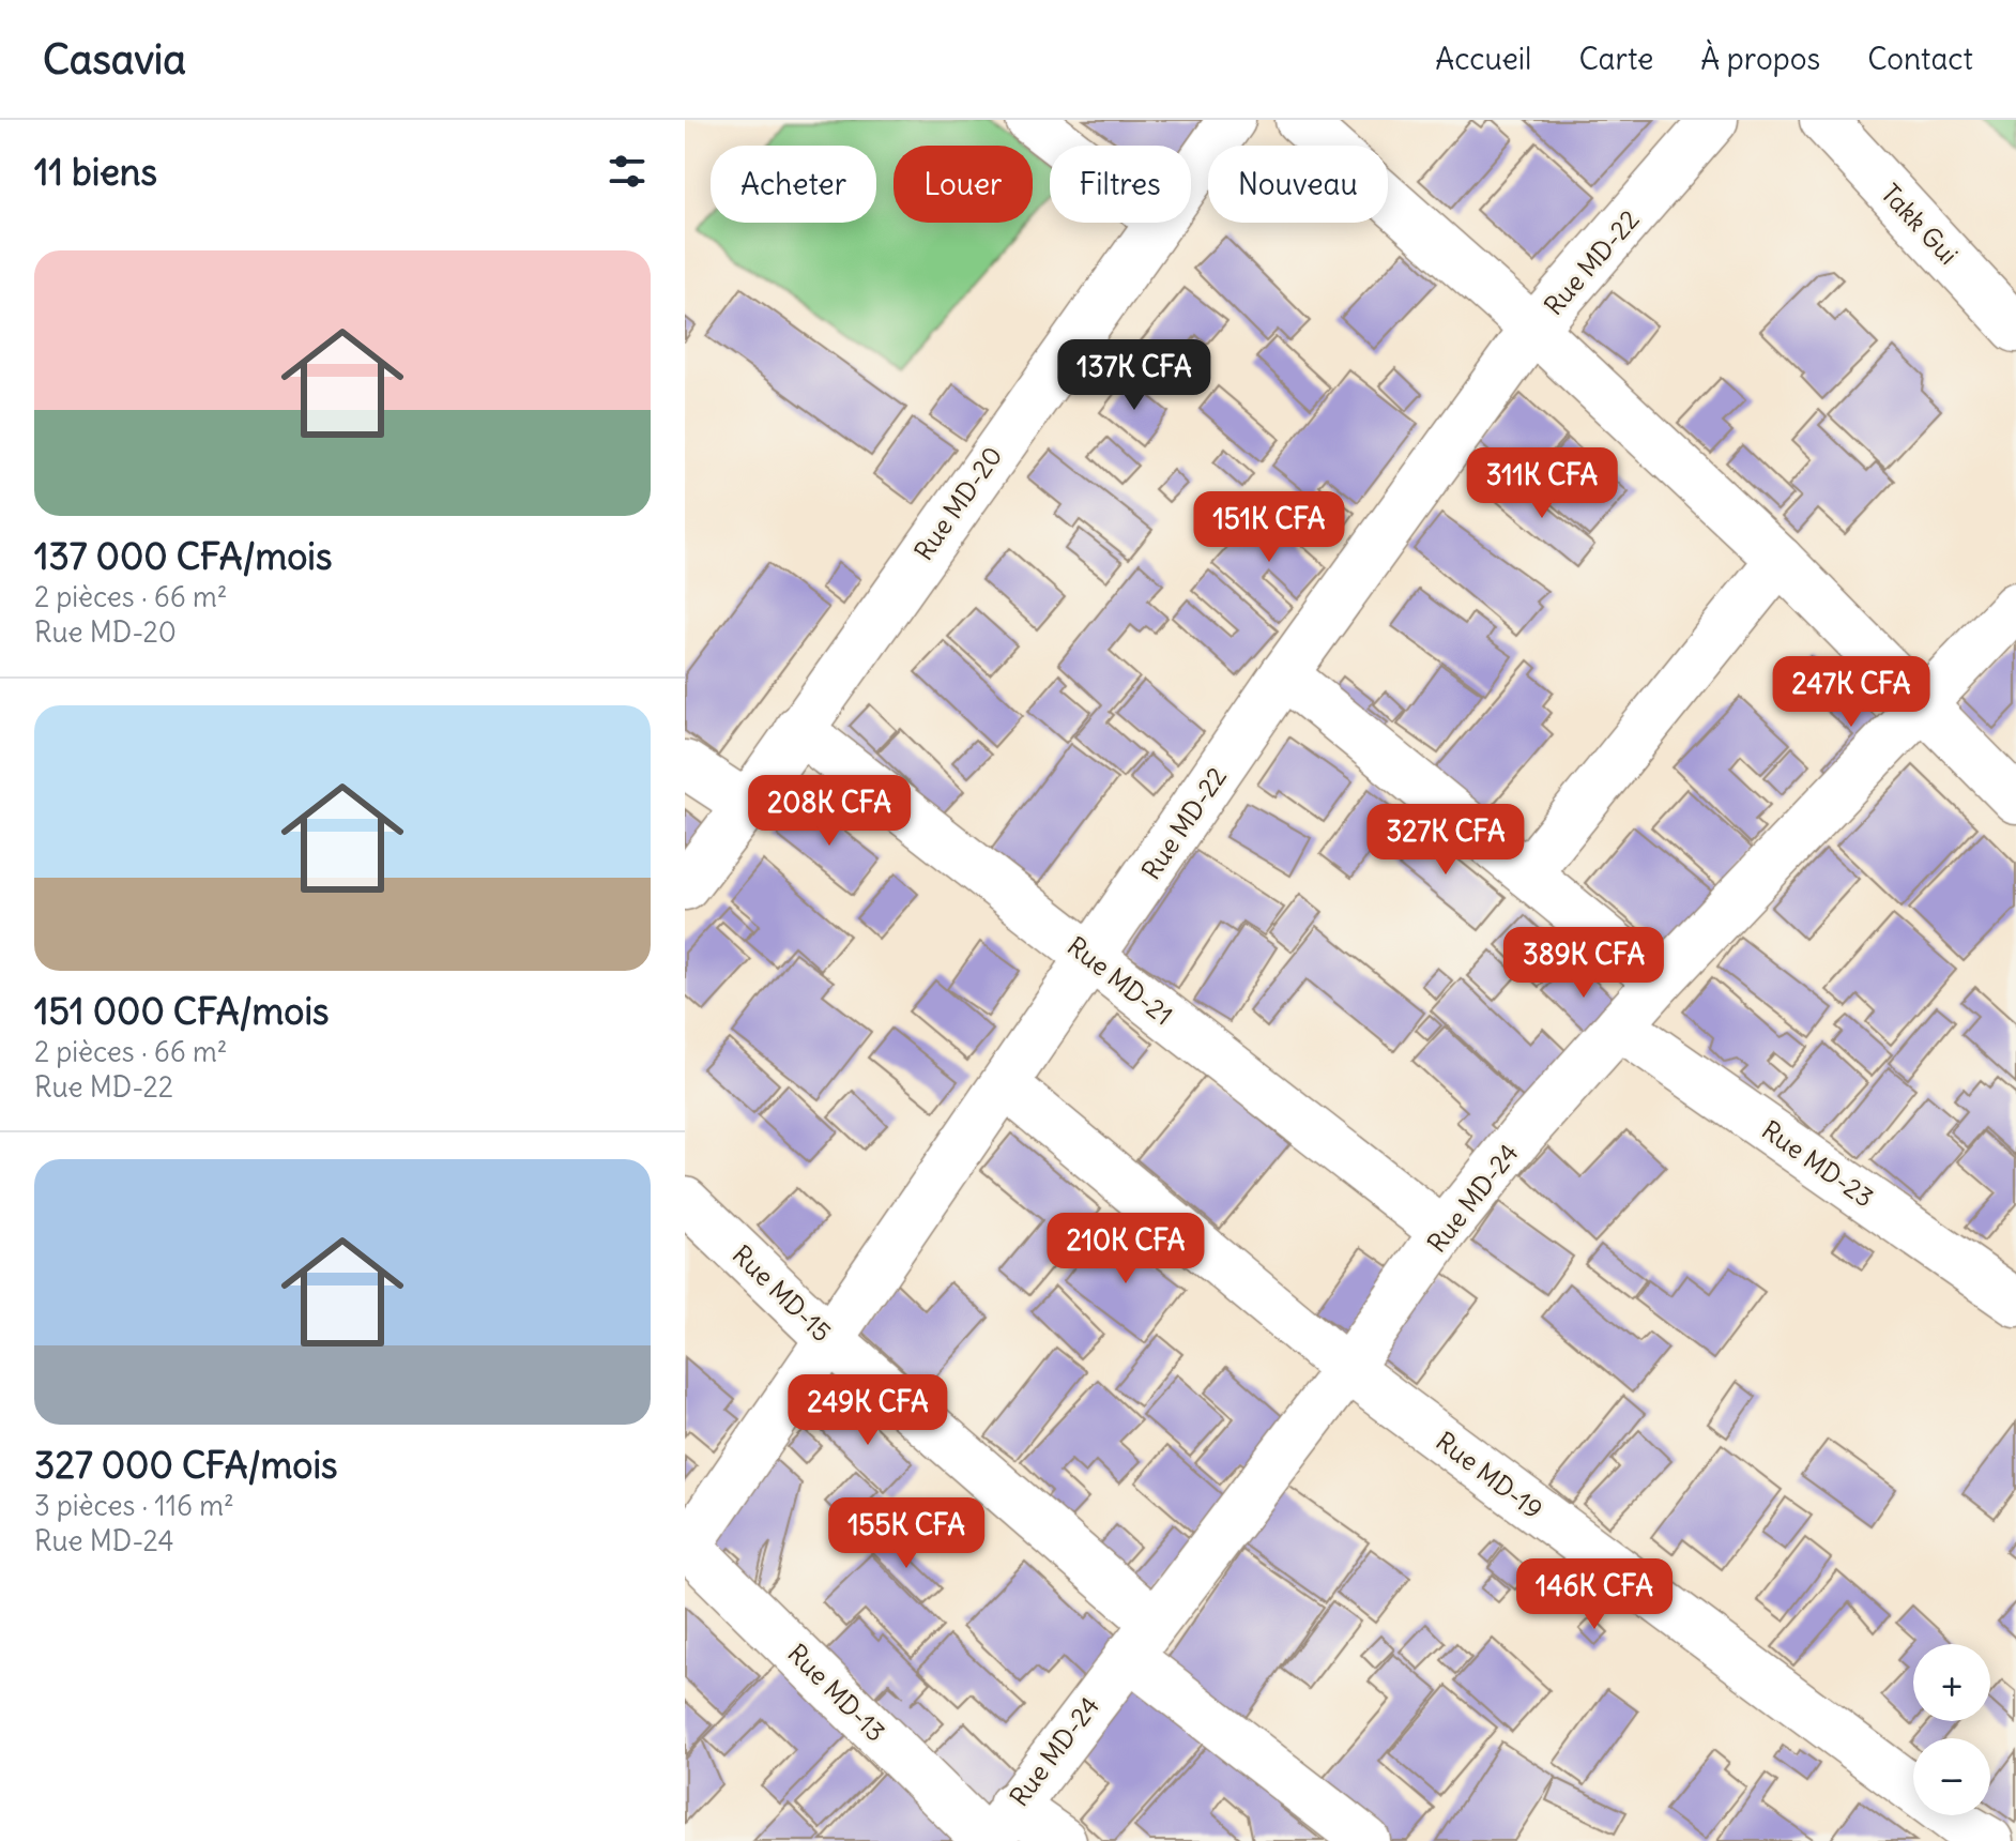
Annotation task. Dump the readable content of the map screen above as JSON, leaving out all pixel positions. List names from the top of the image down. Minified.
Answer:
{"streets":{"street":["Takk Gui","Rue MD-22","Rue MD-20","Rue MD-21","Rue MD-23","Rue MD-24","Rue MD-15","Rue MD-19","Rue MD-13"]},"crossings":[["Rue MD-22","Rue MD-21"],["Rue MD-22","Rue MD-15"],["Rue MD-22","Rue MD-19"],["Rue MD-22","Rue MD-13"],["Rue MD-20","Rue MD-21"],["Rue MD-21","Rue MD-24"],["Rue MD-23","Rue MD-24"],["Rue MD-24","Rue MD-15"],["Rue MD-24","Rue MD-19"],["Rue MD-24","Rue MD-13"]],"page":{"header":"Casavia","nav":["Accueil","Carte","À propos","Contact"],"heading":"11 biens","chip":["Acheter","Louer","Filtres","Nouveau"],"list":[{"name":"137 000 CFA/mois","note":"2 pièces · 66 m² · Rue MD-20"},{"name":"151 000 CFA/mois","note":"2 pièces · 66 m² · Rue MD-22"},{"name":"327 000 CFA/mois","note":"3 pièces · 116 m² · Rue MD-24"}],"price":["137K CFA","311K CFA","151K CFA","247K CFA","208K CFA","327K CFA","389K CFA","210K CFA","249K CFA","155K CFA","146K CFA"],"map_buttons":["+","−"]}}
